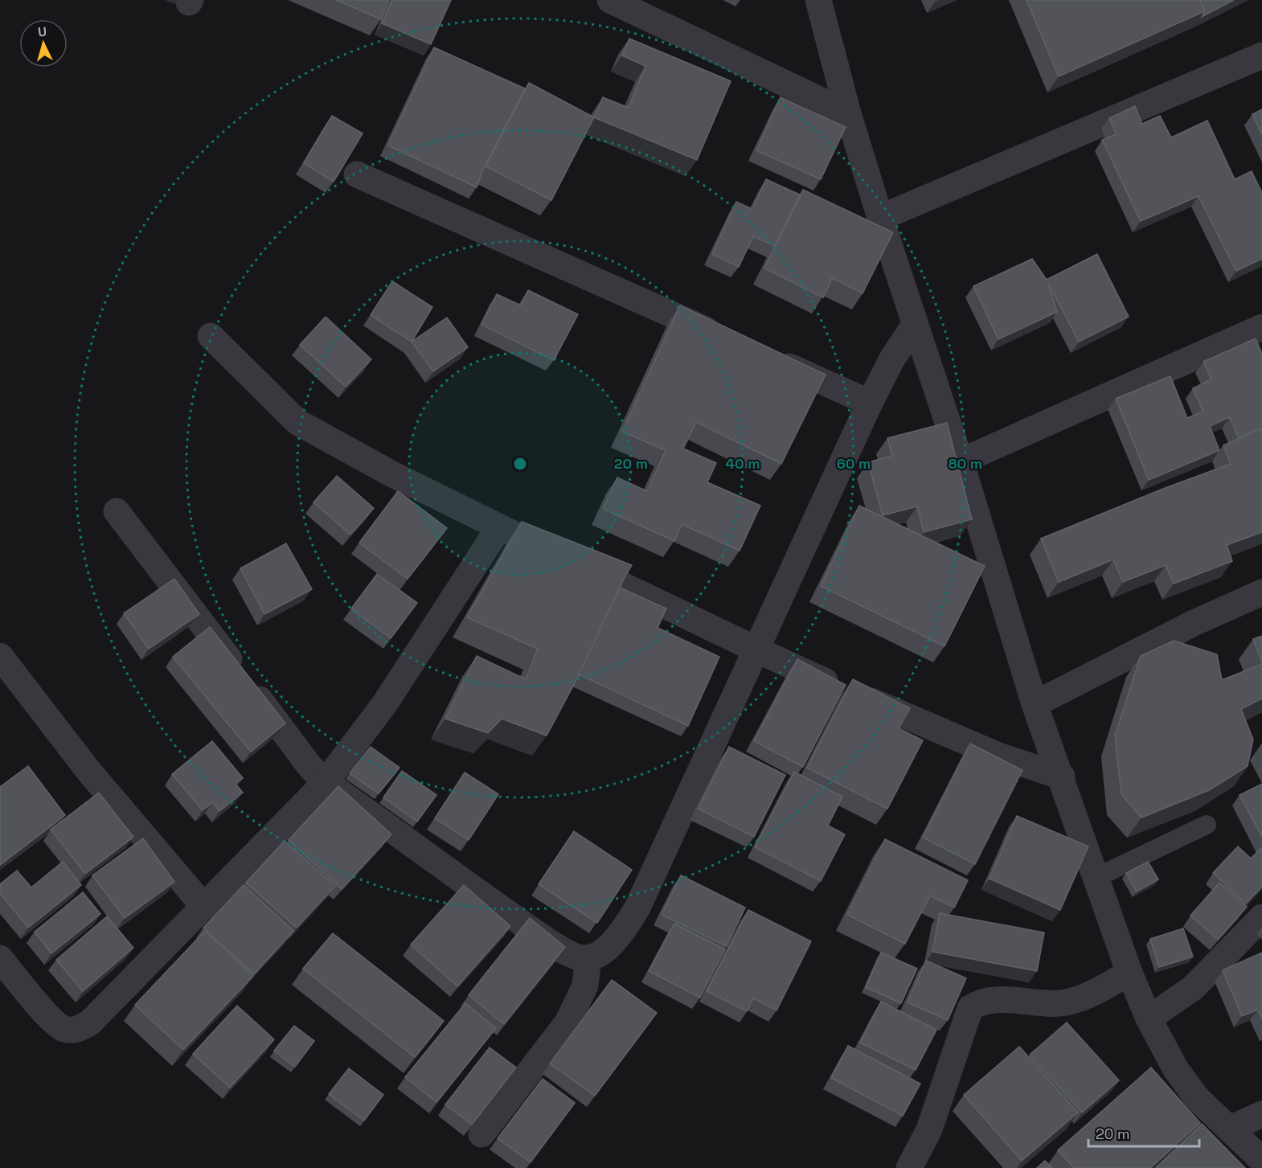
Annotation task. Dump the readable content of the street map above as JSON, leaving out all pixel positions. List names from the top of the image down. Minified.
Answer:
{"scale_bar":"20 m","north":"top","rings":["20 m","40 m","60 m","80 m"]}
